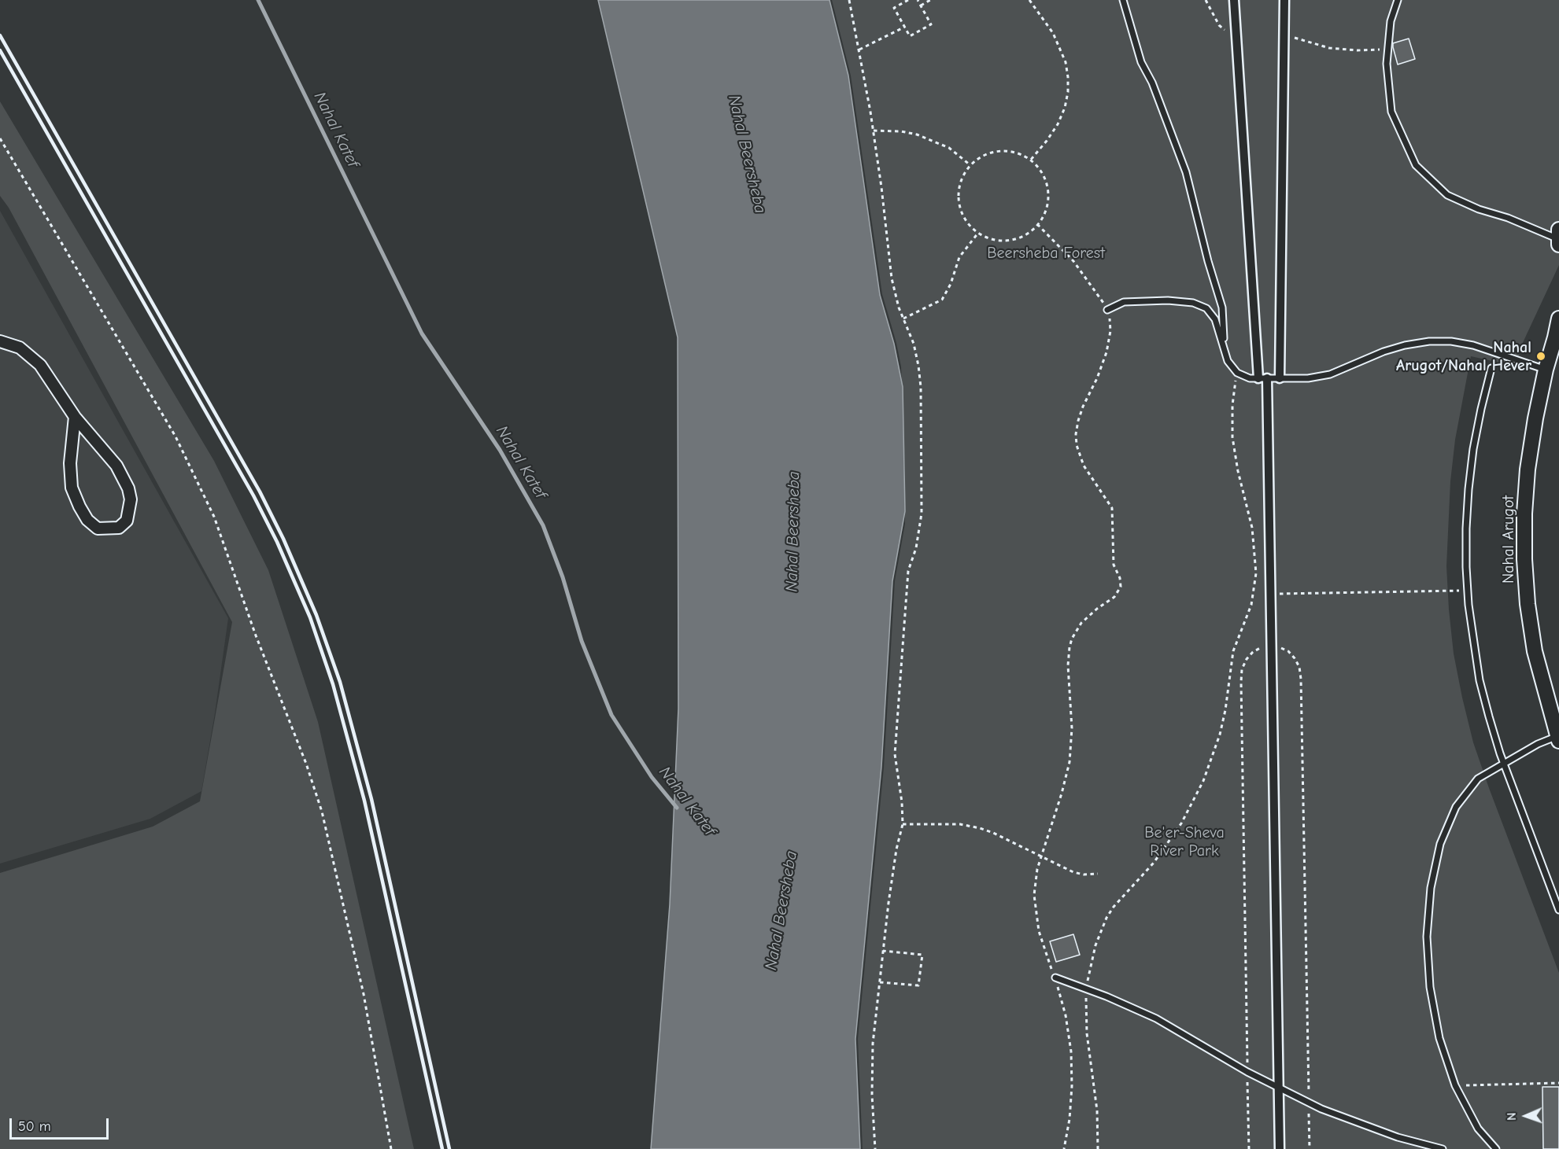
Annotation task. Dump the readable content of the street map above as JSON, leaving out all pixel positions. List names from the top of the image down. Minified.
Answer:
{"streets":{"street":["Nahal Arugot"]},"water":["Nahal Katef","Nahal Beersheba"],"parks":["Beersheba Forest","Be'er-Sheva River Park"],"places":["Nahal Arugot/Nahal Hever"],"scale_bar":"50 m","north":"left"}
